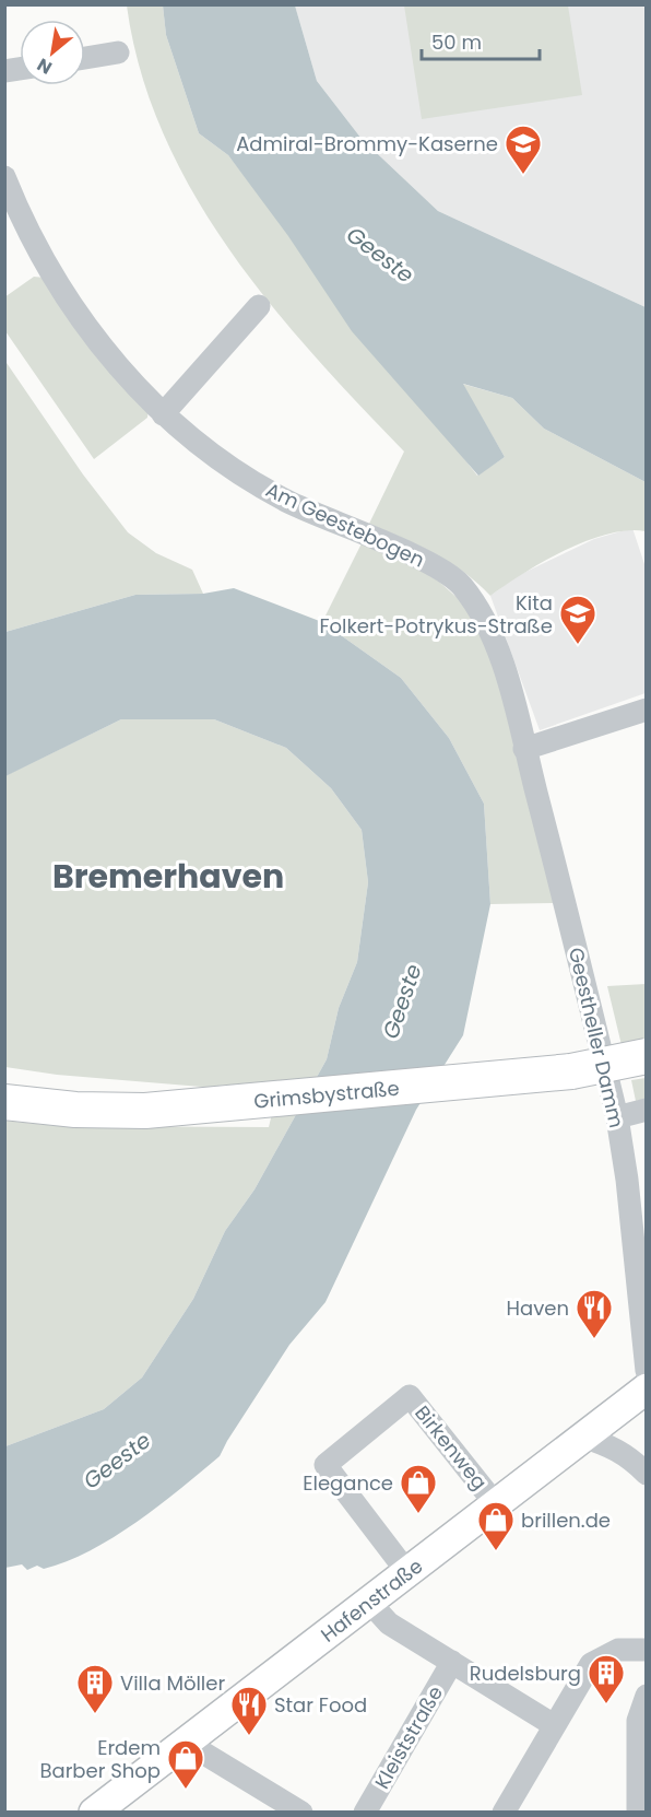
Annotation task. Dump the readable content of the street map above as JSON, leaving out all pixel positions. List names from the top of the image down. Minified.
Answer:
{"streets":{"highway":["Grimsbystraße"],"main road":["Hafenstraße"],"street":["Am Geestebogen","Geestheller Damm","Birkenweg","Kleiststraße"]},"crossings":[["Am Geestebogen","Geestheller Damm"],["Birkenweg","Hafenstraße"]],"districts":["Bremerhaven"],"water":["Geeste"],"places":{"school or university":["Admiral-Brommy-Kaserne","Kita Folkert-Potrykus-Straße"],"restaurant":["Haven","Star Food"],"shop":["Elegance","brillen.de","Erdem Barber Shop"],"building":["Rudelsburg","Villa Möller"]},"scale_bar":"50 m","north":"bottom left"}
